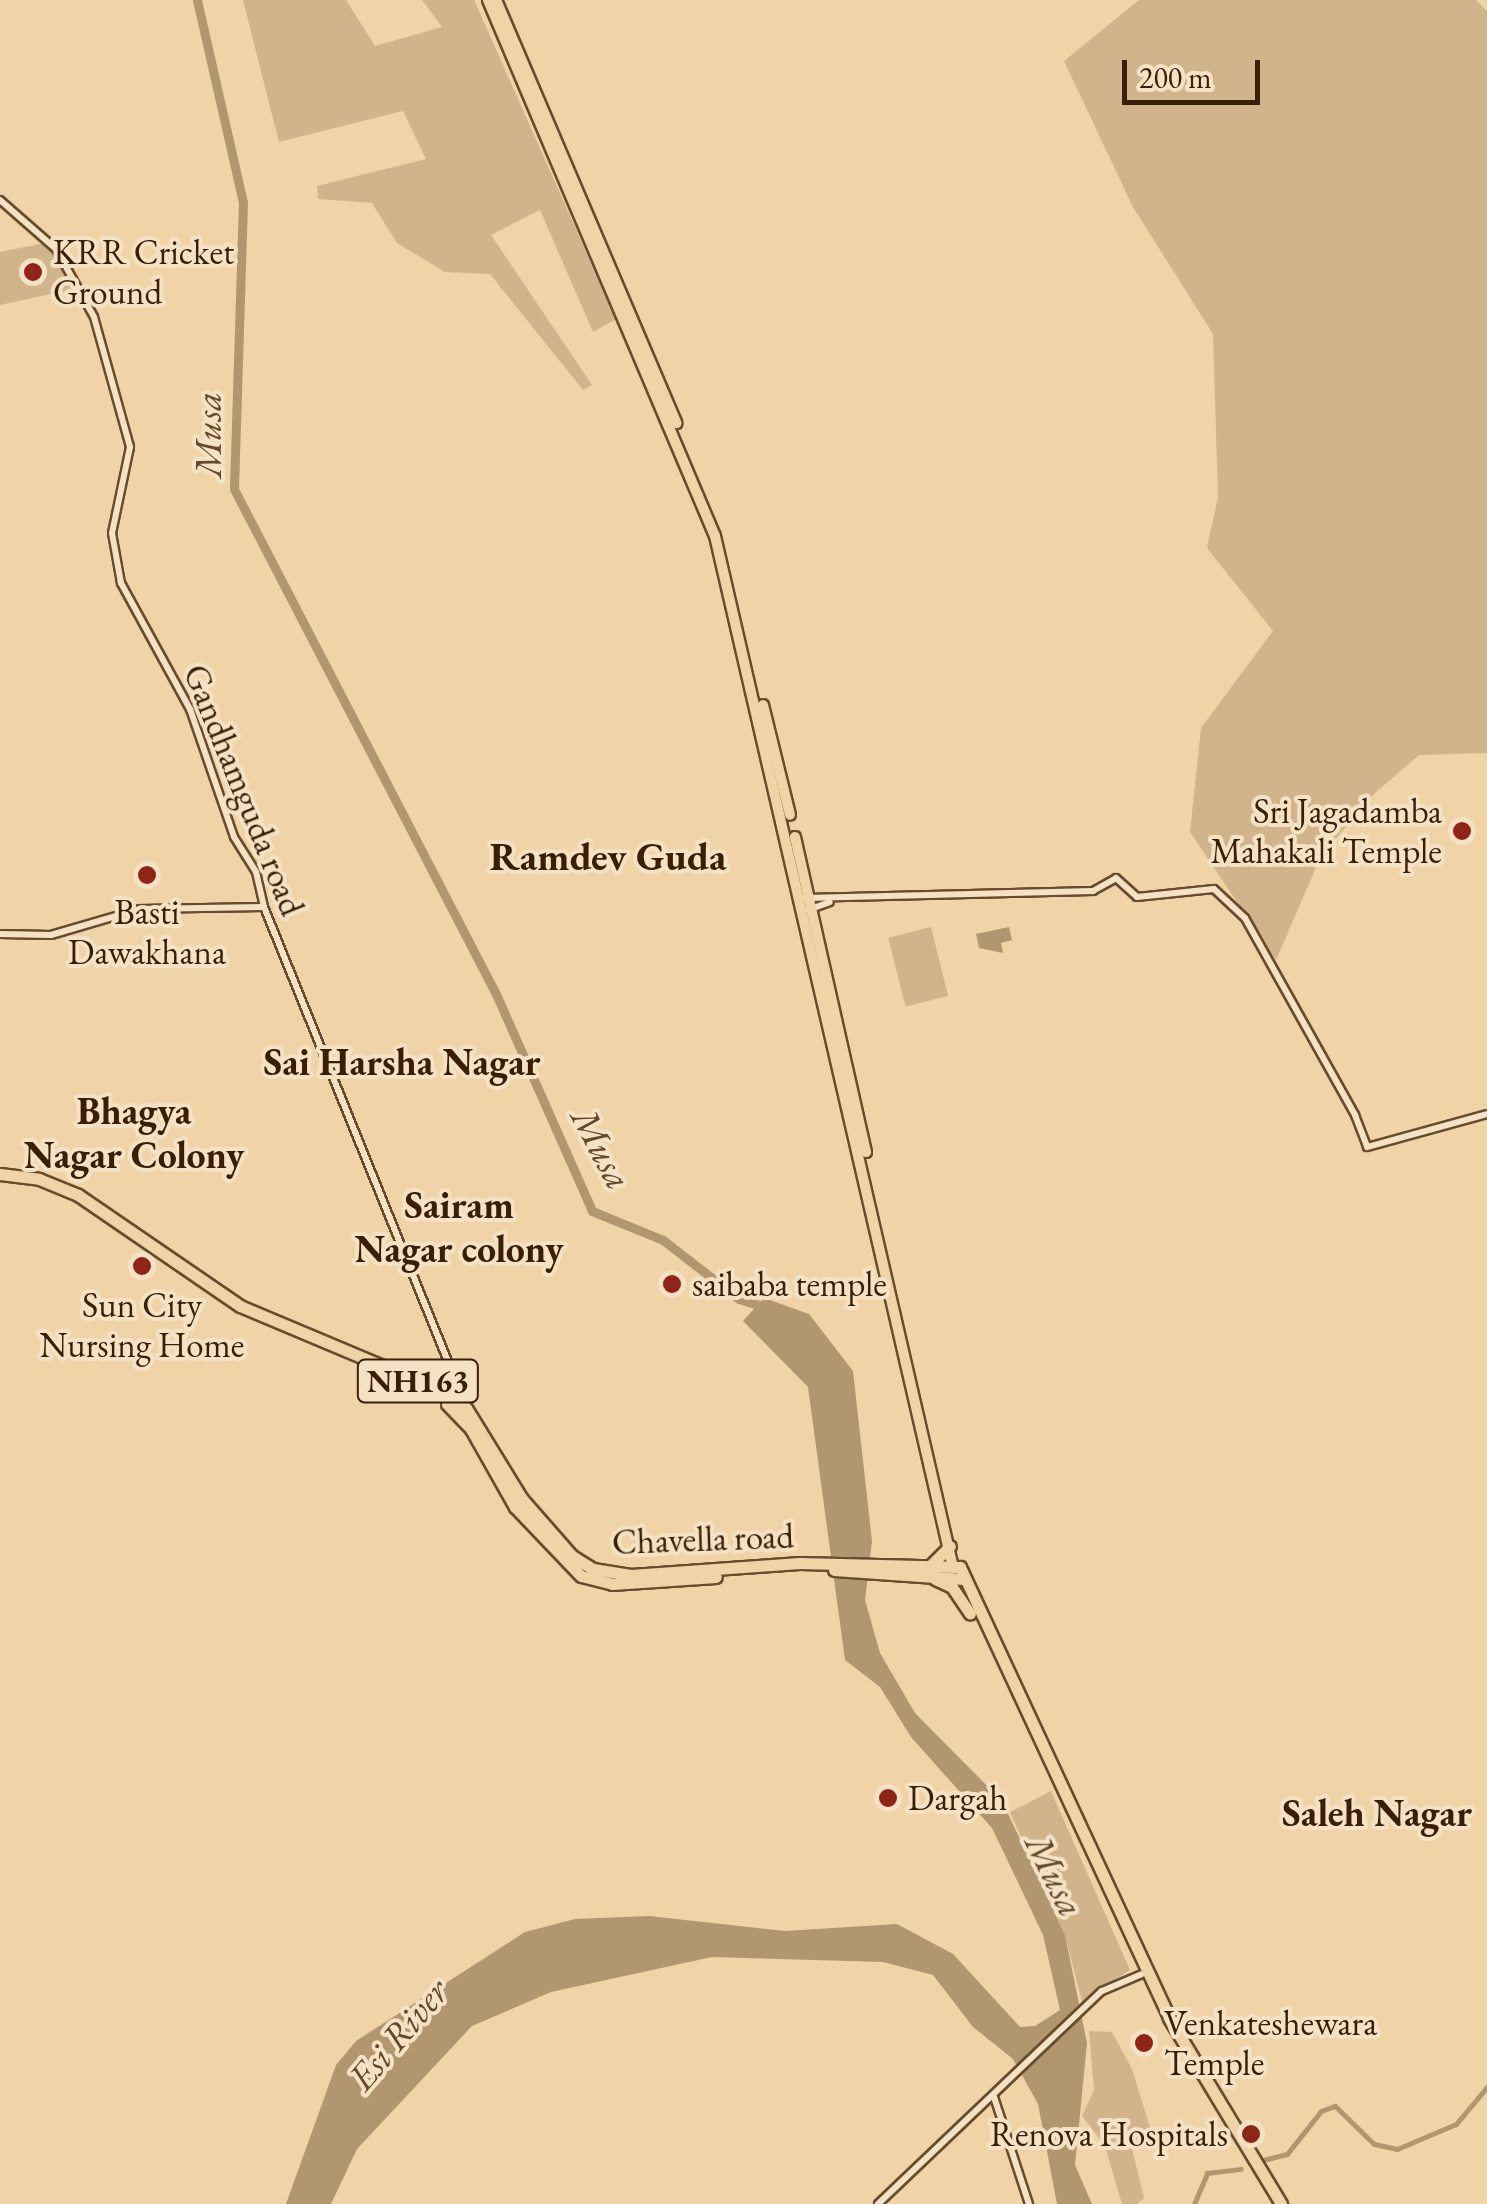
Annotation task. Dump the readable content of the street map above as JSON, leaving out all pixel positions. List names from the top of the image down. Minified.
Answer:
{"streets":{"highway":["NH163","Chavella road"],"street":["Gandhamguda road"]},"crossings":[["Gandhamguda road","Chavella road"]],"districts":["Ramdev Guda","Sai Harsha Nagar","Bhagya Nagar Colony","Sairam Nagar colony","Saleh Nagar"],"water":["Musa","Esi River"],"places":["KRR Cricket Ground","Sri Jagadamba Mahakali Temple","Basti Dawakhana","Sun City Nursing Home","saibaba temple","Dargah","Venkateshewara Temple","Renova Hospitals"],"scale_bar":"200 m"}
